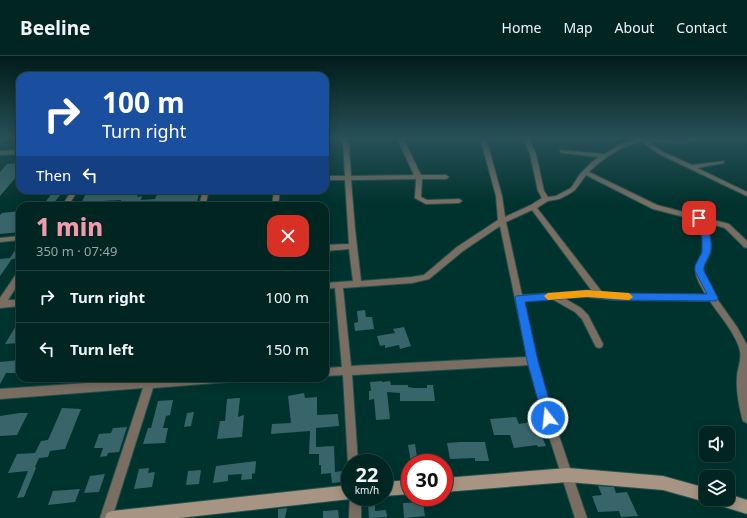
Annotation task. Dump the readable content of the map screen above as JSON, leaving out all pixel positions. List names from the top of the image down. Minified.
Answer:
{"page":{"header":"Beeline","nav":["Home","Map","About","Contact"],"turn":["100 m","Turn right"],"then":"Then","heading":["1 min","350 m · 07:49"],"list":[{"name":"Turn right","value":"100 m"},{"name":"Turn left","value":"150 m"}],"speed":"22 km/h","limit":"30"}}
